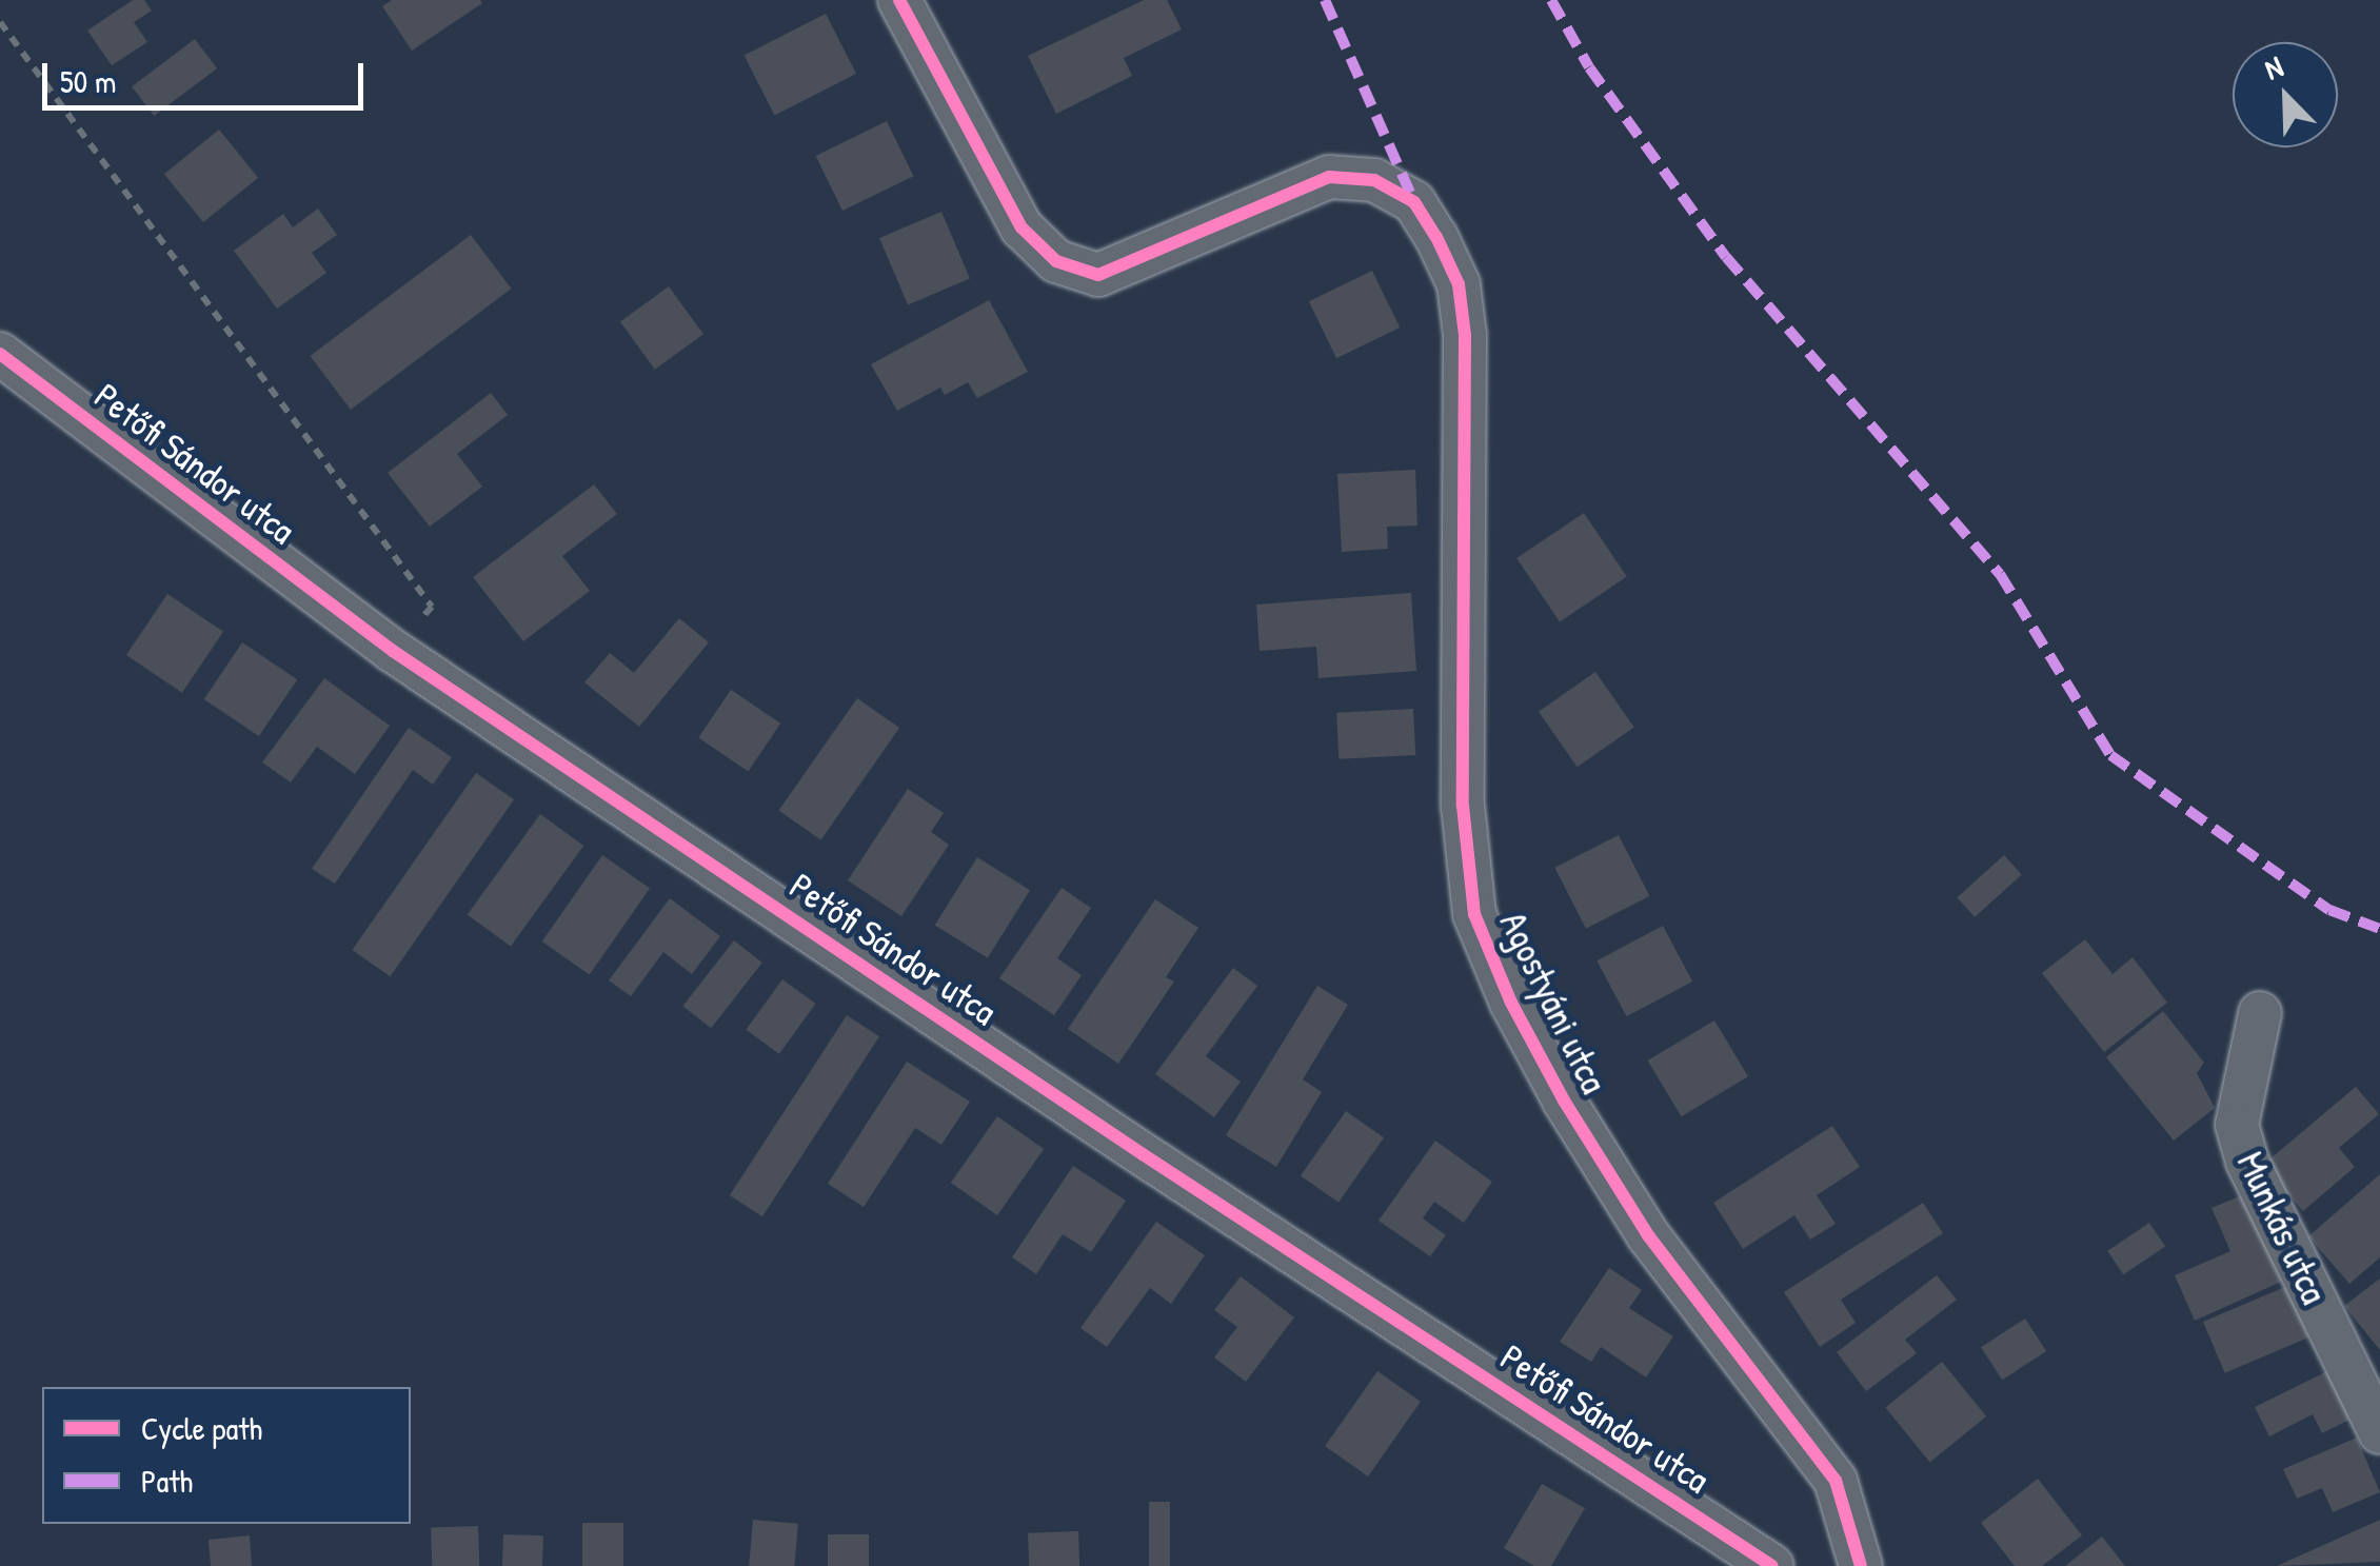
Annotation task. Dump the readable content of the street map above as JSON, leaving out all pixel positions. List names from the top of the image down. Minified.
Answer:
{"streets":{"street":["Petőfi Sándor utca","Agostyáni utca","Munkás utca"]},"legend":["Cycle path","Path"],"scale_bar":"50 m","north":"top left"}
